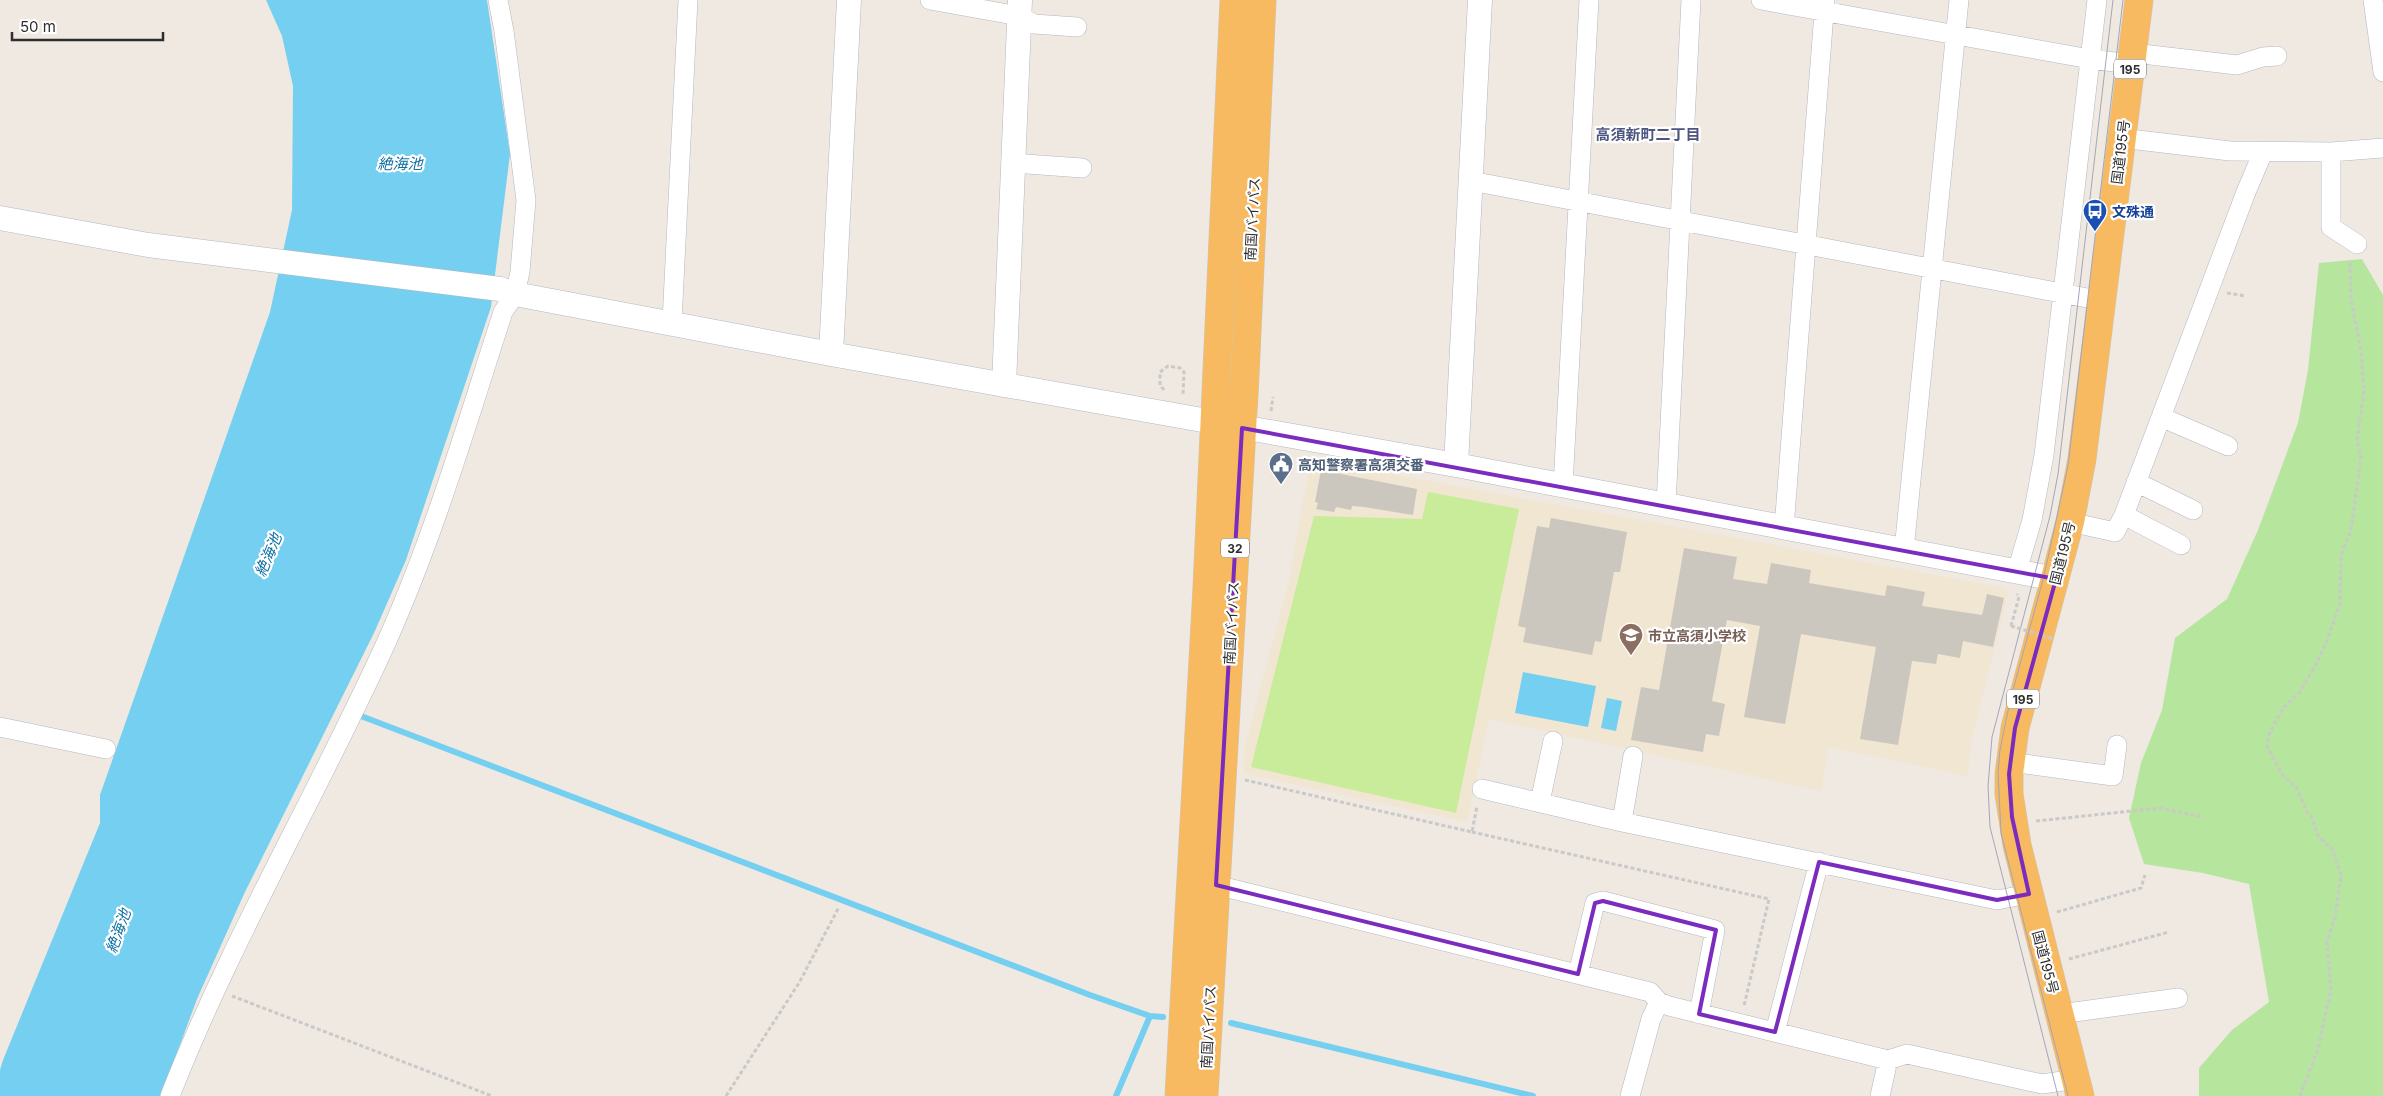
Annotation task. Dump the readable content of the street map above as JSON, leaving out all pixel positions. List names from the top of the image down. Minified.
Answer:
{"streets":{"highway":["195","国道195号","南国バイパス","32"]},"districts":["高須新町二丁目"],"water":["絶海池"],"places":{"bus stop":["文殊通"],"public building":["高知警察署高須交番"],"school or university":["市立高須小学校"]},"scale_bar":"50 m"}
